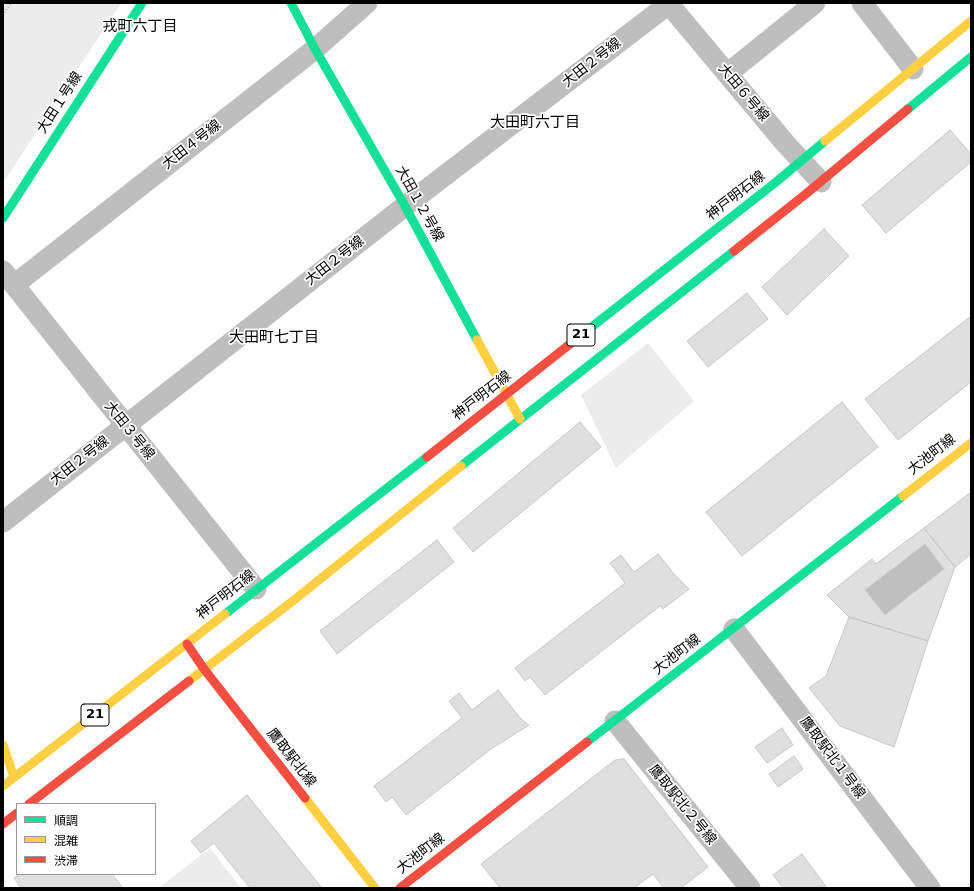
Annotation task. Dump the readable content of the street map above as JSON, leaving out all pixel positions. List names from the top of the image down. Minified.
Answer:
{"streets":{"main road":["大田１号線","神戸明石線","大田１２号線","21","大池町線","鷹取駅北線"],"street":["大田２号線","大田６号線","大田４号線","大田３号線","鷹取駅北１号線","鷹取駅北２号線"]},"crossings":[["大田２号線","大田６号線"],["大田２号線","大田１２号線"],["大田２号線","大田３号線"],["大田６号線","神戸明石線"],["大田６号線","21"],["大田４号線","大田１２号線"],["大田４号線","大田３号線"],["神戸明石線","大田１２号線"],["神戸明石線","大田３号線"],["神戸明石線","鷹取駅北線"],["大田１２号線","21"],["21","鷹取駅北線"],["大池町線","鷹取駅北１号線"],["大池町線","鷹取駅北２号線"]],"districts":["戎町六丁目","大田町六丁目","大田町七丁目"],"legend":["順調","混雑","渋滞"]}
